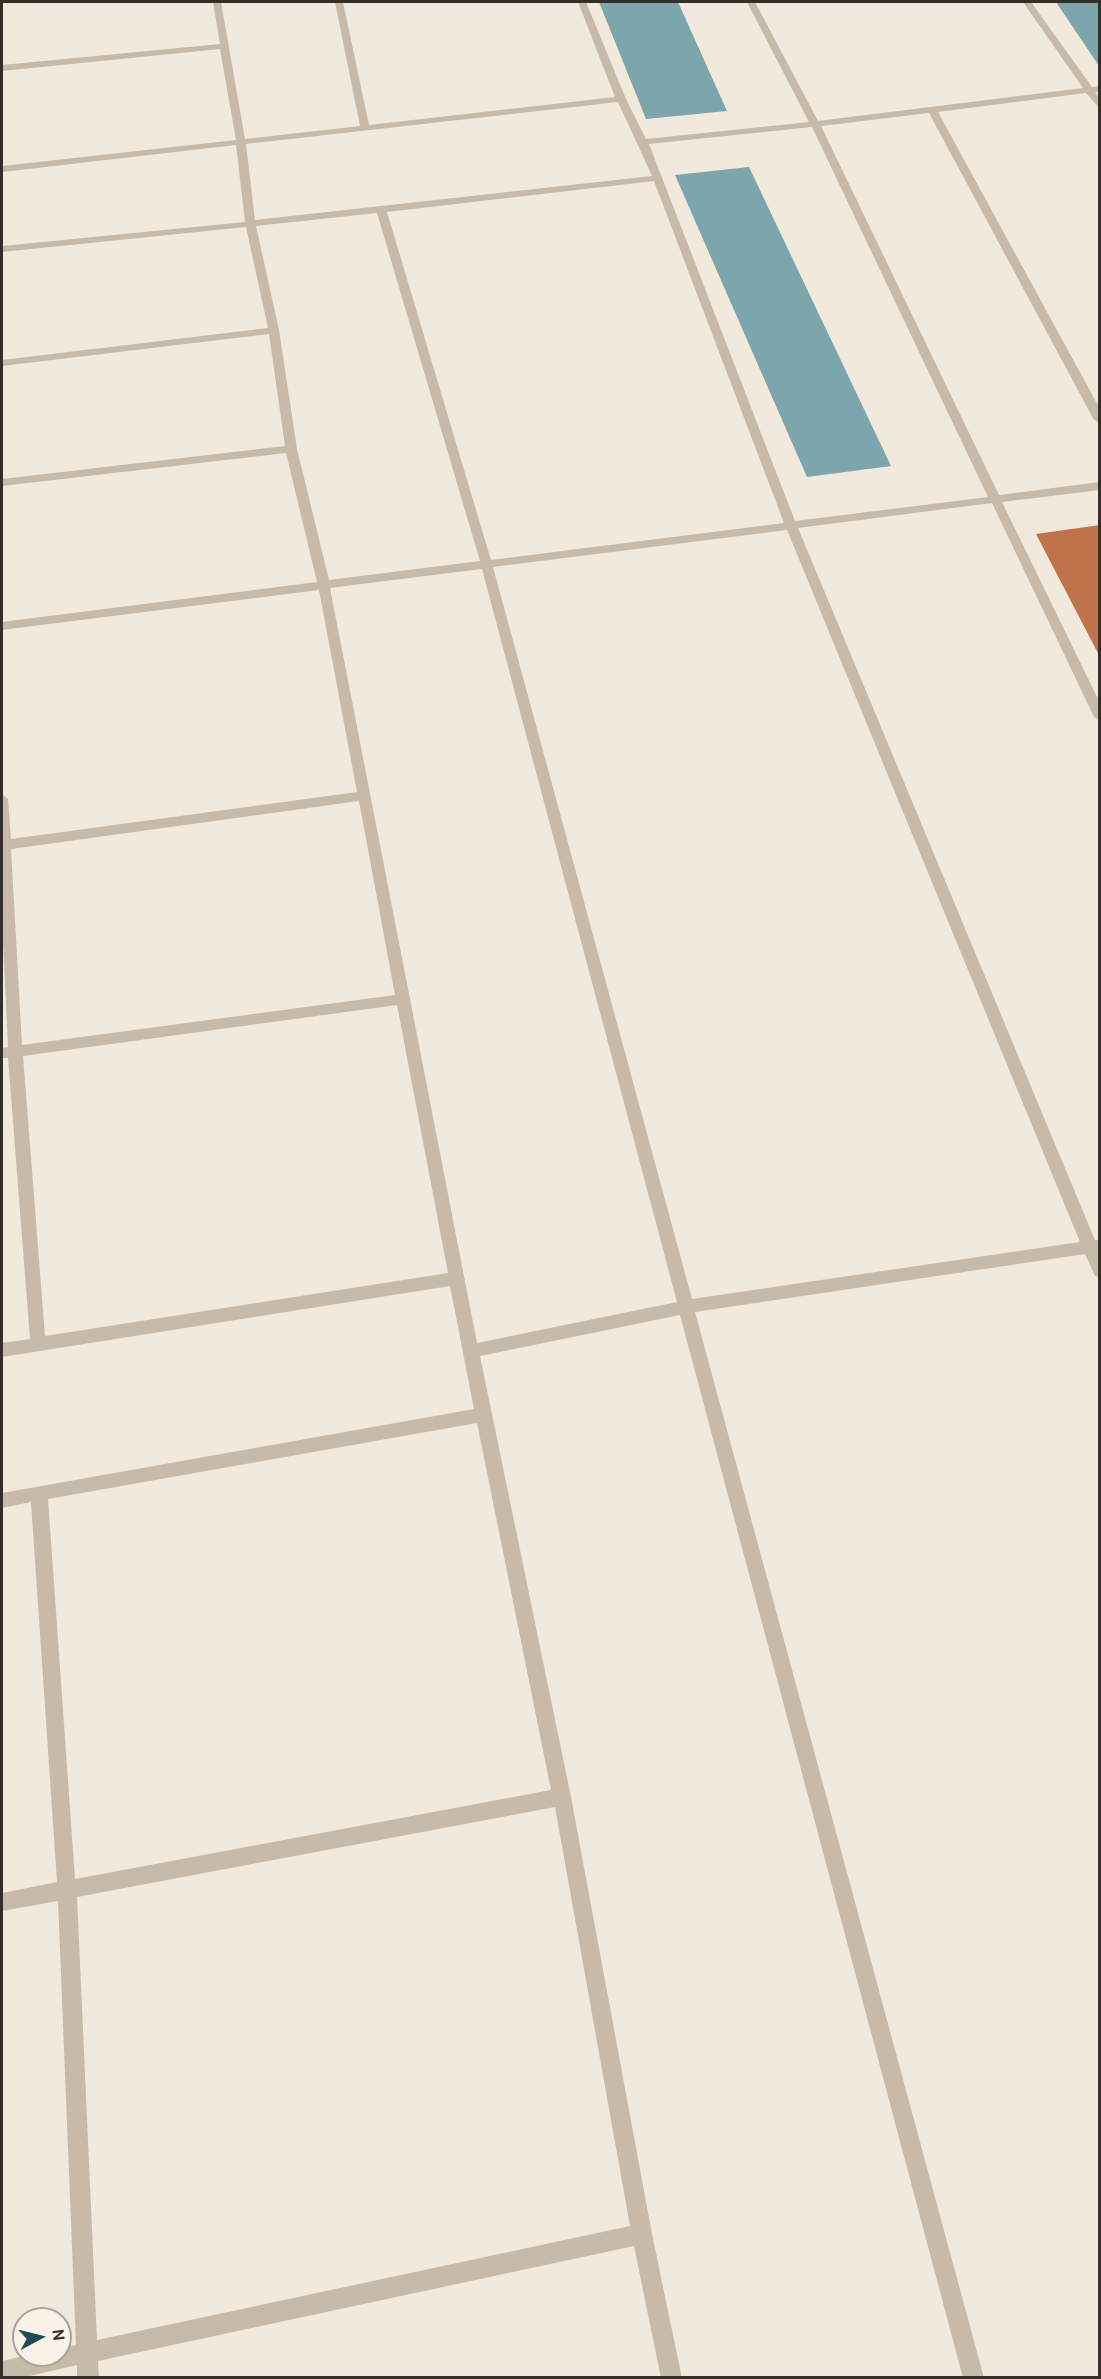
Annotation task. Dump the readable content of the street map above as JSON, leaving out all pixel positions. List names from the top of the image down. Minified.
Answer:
{"north":"right"}
